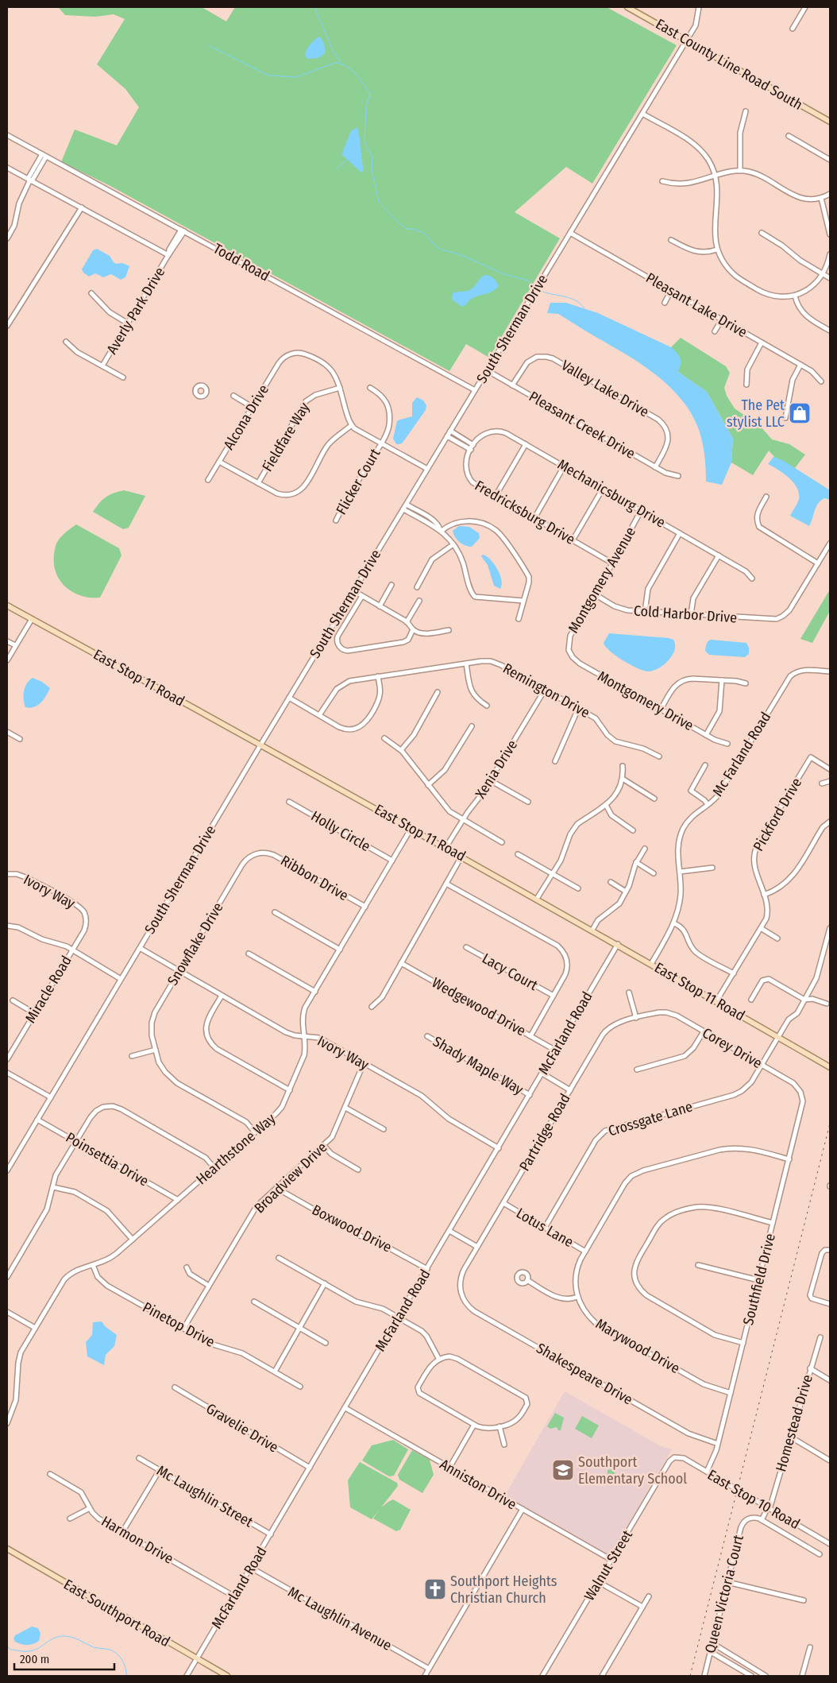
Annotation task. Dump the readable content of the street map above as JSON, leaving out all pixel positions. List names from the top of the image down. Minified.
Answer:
{"streets":{"main road":["East County Line Road South","East Stop 11 Road","East Southport Road"],"street":["Todd Road","Pleasant Lake Drive","Averly Park Drive","South Sherman Drive","Valley Lake Drive","Alcona Drive","Pleasant Creek Drive","Fieldfare Way","Flicker Court","Mechanicsburg Drive","Fredricksburg Drive","Montgomery Avenue","Cold Harbor Drive","Remington Drive","Montgomery Drive","Mc Farland Road","Xenia Drive","Pickford Drive","Holly Circle","Ribbon Drive","Ivory Way","Snowflake Drive","Lacy Court","Miracle Road","Wedgewood Drive","McFarland Road","Corey Drive","Shady Maple Way","Crossgate Lane","Partridge Road","Hearthstone Way","Poinsettia Drive","Broadview Drive","Lotus Lane","Boxwood Drive","Southfield Drive","Pinetop Drive","Marywood Drive","Shakespeare Drive","Homestead Drive","Gravelie Drive","Anniston Drive","Mc Laughlin Street","East Stop 10 Road","Harmon Drive","Walnut Street","Queen Victoria Court","Mc Laughlin Avenue"]},"crossings":[["East County Line Road South","South Sherman Drive"],["Todd Road","Averly Park Drive"],["Todd Road","South Sherman Drive"],["Pleasant Lake Drive","South Sherman Drive"],["South Sherman Drive","Pleasant Creek Drive"],["South Sherman Drive","East Stop 11 Road"],["South Sherman Drive","Ivory Way"],["South Sherman Drive","Poinsettia Drive"],["Valley Lake Drive","Pleasant Creek Drive"],["Alcona Drive","Fieldfare Way"],["Mechanicsburg Drive","Fredricksburg Drive"],["Mechanicsburg Drive","Montgomery Avenue"],["Fredricksburg Drive","Montgomery Avenue"],["Montgomery Avenue","Cold Harbor Drive"],["Montgomery Avenue","Montgomery Drive"],["East Stop 11 Road","Mc Farland Road"],["East Stop 11 Road","Xenia Drive"],["East Stop 11 Road","Pickford Drive"],["East Stop 11 Road","McFarland Road"],["East Stop 11 Road","Crossgate Lane"],["East Stop 11 Road","Hearthstone Way"],["Remington Drive","Xenia Drive"],["Holly Circle","Hearthstone Way"],["Ribbon Drive","Snowflake Drive"],["Ribbon Drive","Hearthstone Way"],["Ivory Way","Snowflake Drive"],["Ivory Way","Miracle Road"],["Ivory Way","McFarland Road"],["Ivory Way","Hearthstone Way"],["Ivory Way","Broadview Drive"],["Snowflake Drive","Hearthstone Way"],["Wedgewood Drive","McFarland Road"],["McFarland Road","Shady Maple Way"],["McFarland Road","Boxwood Drive"],["McFarland Road","Gravelie Drive"],["McFarland Road","Anniston Drive"],["McFarland Road","Mc Laughlin Street"],["McFarland Road","Harmon Drive"],["McFarland Road","East Southport Road"],["McFarland Road","Mc Laughlin Avenue"],["Corey Drive","Crossgate Lane"],["Corey Drive","Partridge Road"],["Corey Drive","Southfield Drive"],["Crossgate Lane","Lotus Lane"],["Partridge Road","Lotus Lane"],["Partridge Road","Shakespeare Drive"],["Hearthstone Way","Poinsettia Drive"],["Hearthstone Way","Pinetop Drive"],["Broadview Drive","Boxwood Drive"],["Broadview Drive","Pinetop Drive"],["Lotus Lane","Marywood Drive"],["Southfield Drive","Marywood Drive"],["Southfield Drive","Shakespeare Drive"],["Southfield Drive","East Stop 10 Road"],["Homestead Drive","East Stop 10 Road"],["Anniston Drive","Walnut Street"],["East Stop 10 Road","Walnut Street"]],"places":{"shop":["The Pet stylist LLC"],"school or university":["Southport Elementary School"],"church":["Southport Heights Christian Church"]},"scale_bar":"200 m"}
